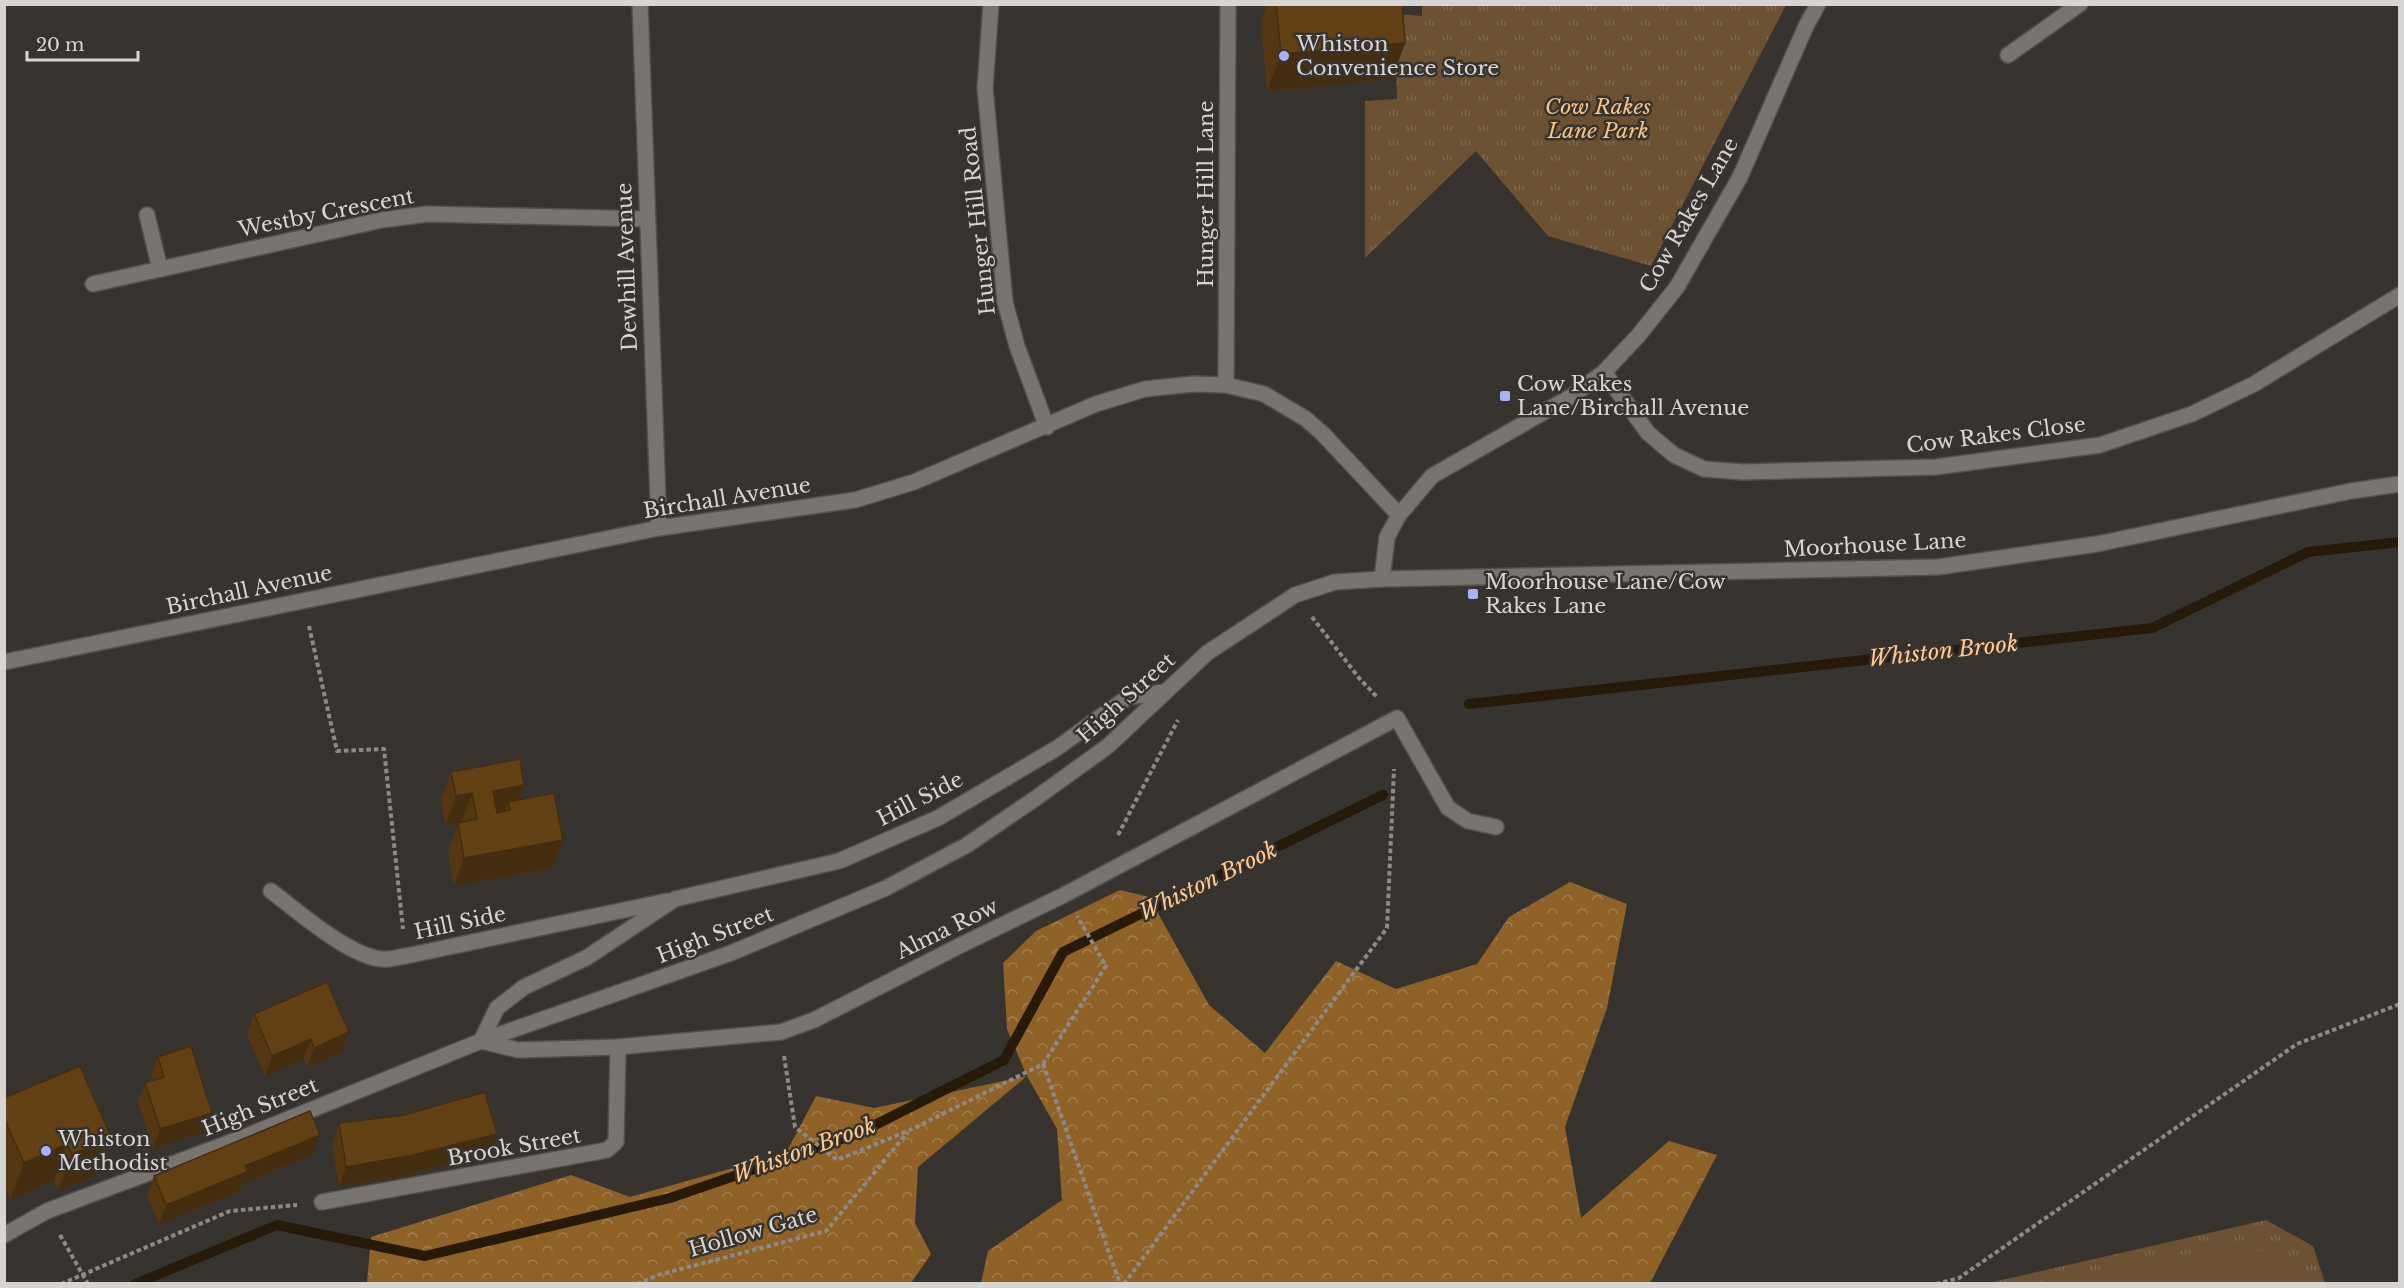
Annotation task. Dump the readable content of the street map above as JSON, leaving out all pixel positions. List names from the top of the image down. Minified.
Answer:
{"streets":{"street":["Hunger Hill Lane","Westby Crescent","Cow Rakes Lane","Hunger Hill Road","Dewhill Avenue","Cow Rakes Close","Birchall Avenue","Moorhouse Lane","High Street","Hill Side","Alma Row","Brook Street"],"path":["Hollow Gate"]},"crossings":[["Hunger Hill Lane","Birchall Avenue"],["Westby Crescent","Dewhill Avenue"],["Cow Rakes Lane","Cow Rakes Close"],["Cow Rakes Lane","Birchall Avenue"],["Cow Rakes Lane","Moorhouse Lane"],["Cow Rakes Lane","High Street"],["Hunger Hill Road","Birchall Avenue"],["Dewhill Avenue","Birchall Avenue"],["Moorhouse Lane","High Street"],["High Street","Hill Side"],["High Street","Alma Row"],["Hill Side","Alma Row"],["Alma Row","Brook Street"]],"water":["Whiston Brook"],"parks":["Cow Rakes Lane Park"],"places":{"other":["Whiston Convenience Store","Whiston Methodist"],"transit":["Cow Rakes Lane/Birchall Avenue","Moorhouse Lane/Cow Rakes Lane"]},"scale_bar":"20 m"}
